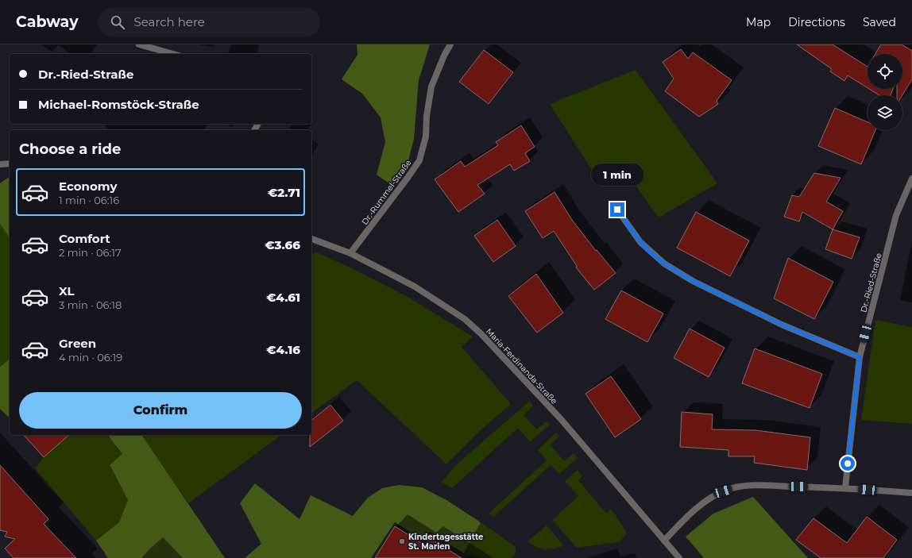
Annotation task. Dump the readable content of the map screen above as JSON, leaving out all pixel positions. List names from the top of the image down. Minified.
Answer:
{"streets":{"street":["Dr.-Rummel-Straße","Dr.-Ried-Straße","Maria-Ferdinanda-Straße"]},"crossings":[["Dr.-Rummel-Straße","Maria-Ferdinanda-Straße"]],"places":["Kindertagesstätte St. Marien"],"page":{"header":"Cabway","search":"Search here","nav":["Map","Directions","Saved"],"banner":["Dr.-Ried-Straße","Michael-Romstöck-Straße"],"heading":"Choose a ride","bubble":"1 min","list":[{"name":"Economy","note":"1 min · 06:16","value":"€2.71"},{"name":"Comfort","note":"2 min · 06:17","value":"€3.66"},{"name":"XL","note":"3 min · 06:18","value":"€4.61"},{"name":"Green","note":"4 min · 06:19","value":"€4.16"}],"buttons":"Confirm"}}
